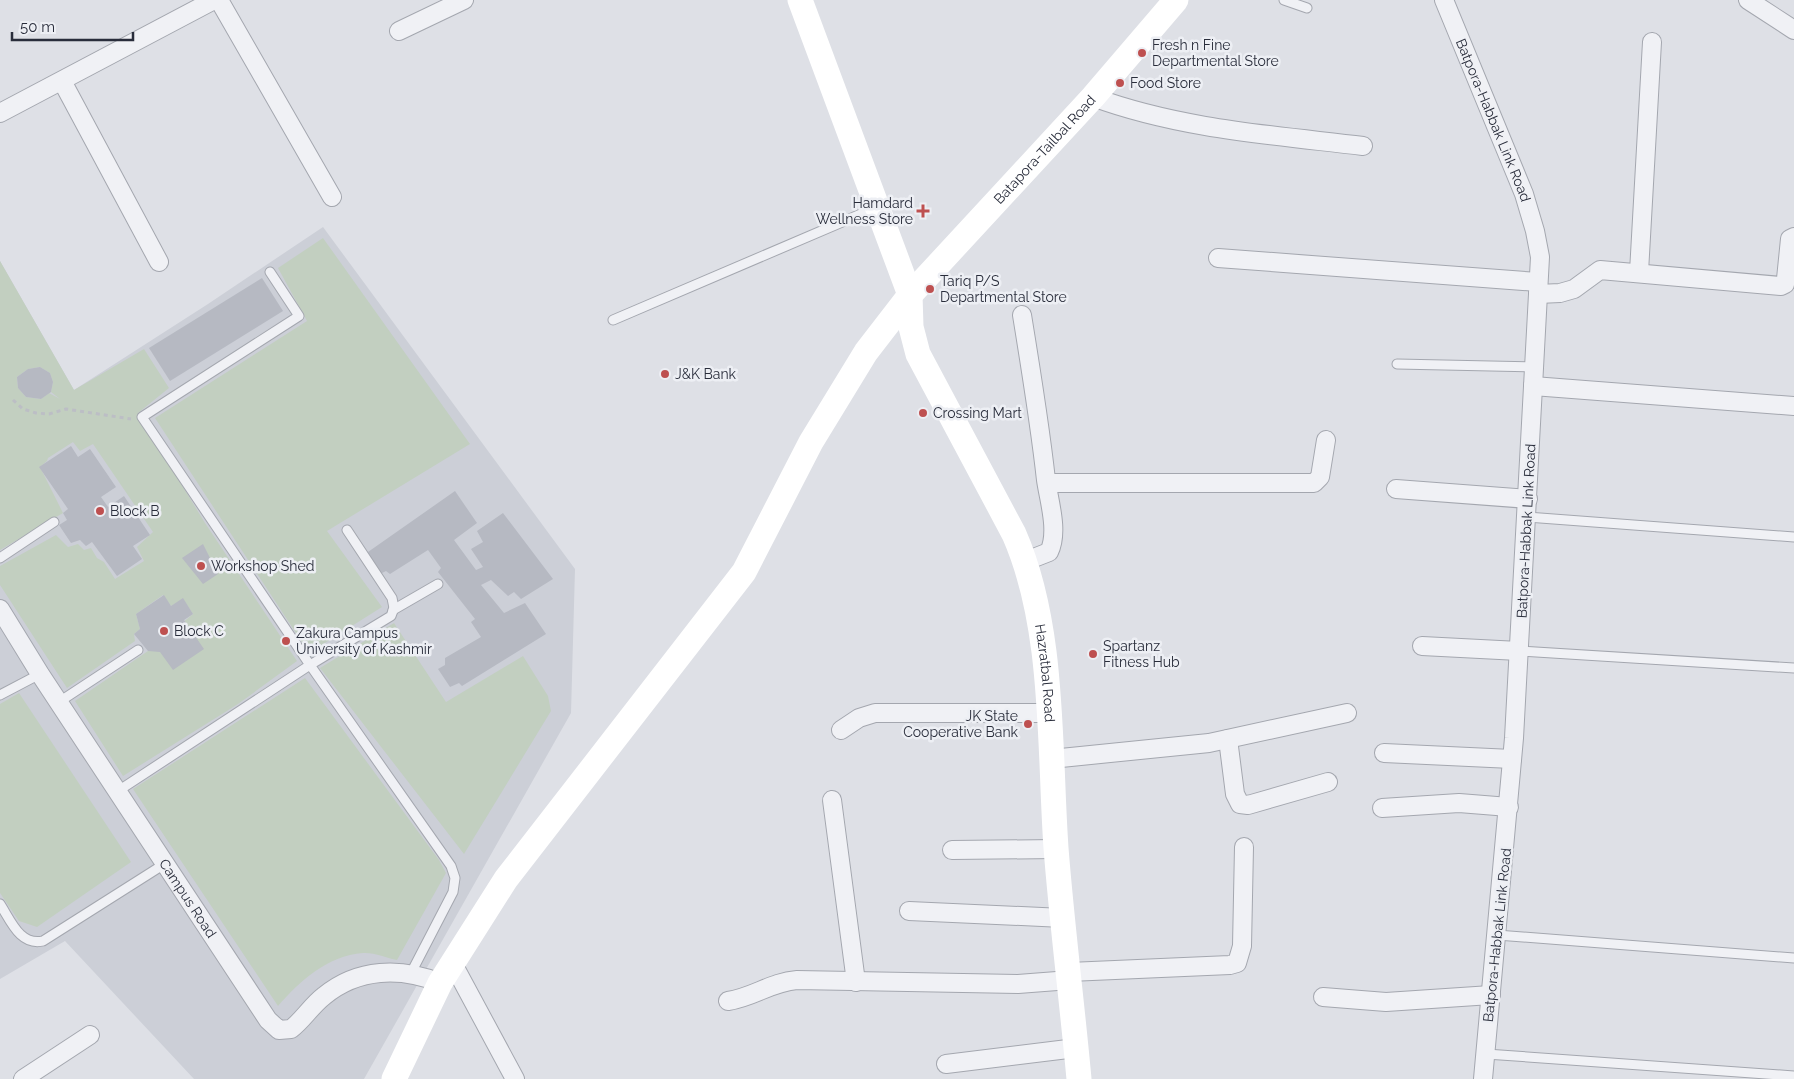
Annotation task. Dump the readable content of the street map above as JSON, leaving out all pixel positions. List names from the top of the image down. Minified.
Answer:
{"streets":{"main road":["Batapora-Tailbal Road","Hazratbal Road"],"street":["Batpora-Habbak Link Road","Campus Road"]},"crossings":[["Batapora-Tailbal Road","Hazratbal Road"],["Batapora-Tailbal Road","Campus Road"]],"places":{"other":["Fresh n Fine Departmental Store","Food Store","Tariq P/S Departmental Store","J&K Bank","Crossing Mart","Block B","Workshop Shed","Block C","Zakura Campus University of Kashmir","Spartanz Fitness Hub","JK State Cooperative Bank"],"health":["Hamdard Wellness Store"]},"scale_bar":"50 m"}
